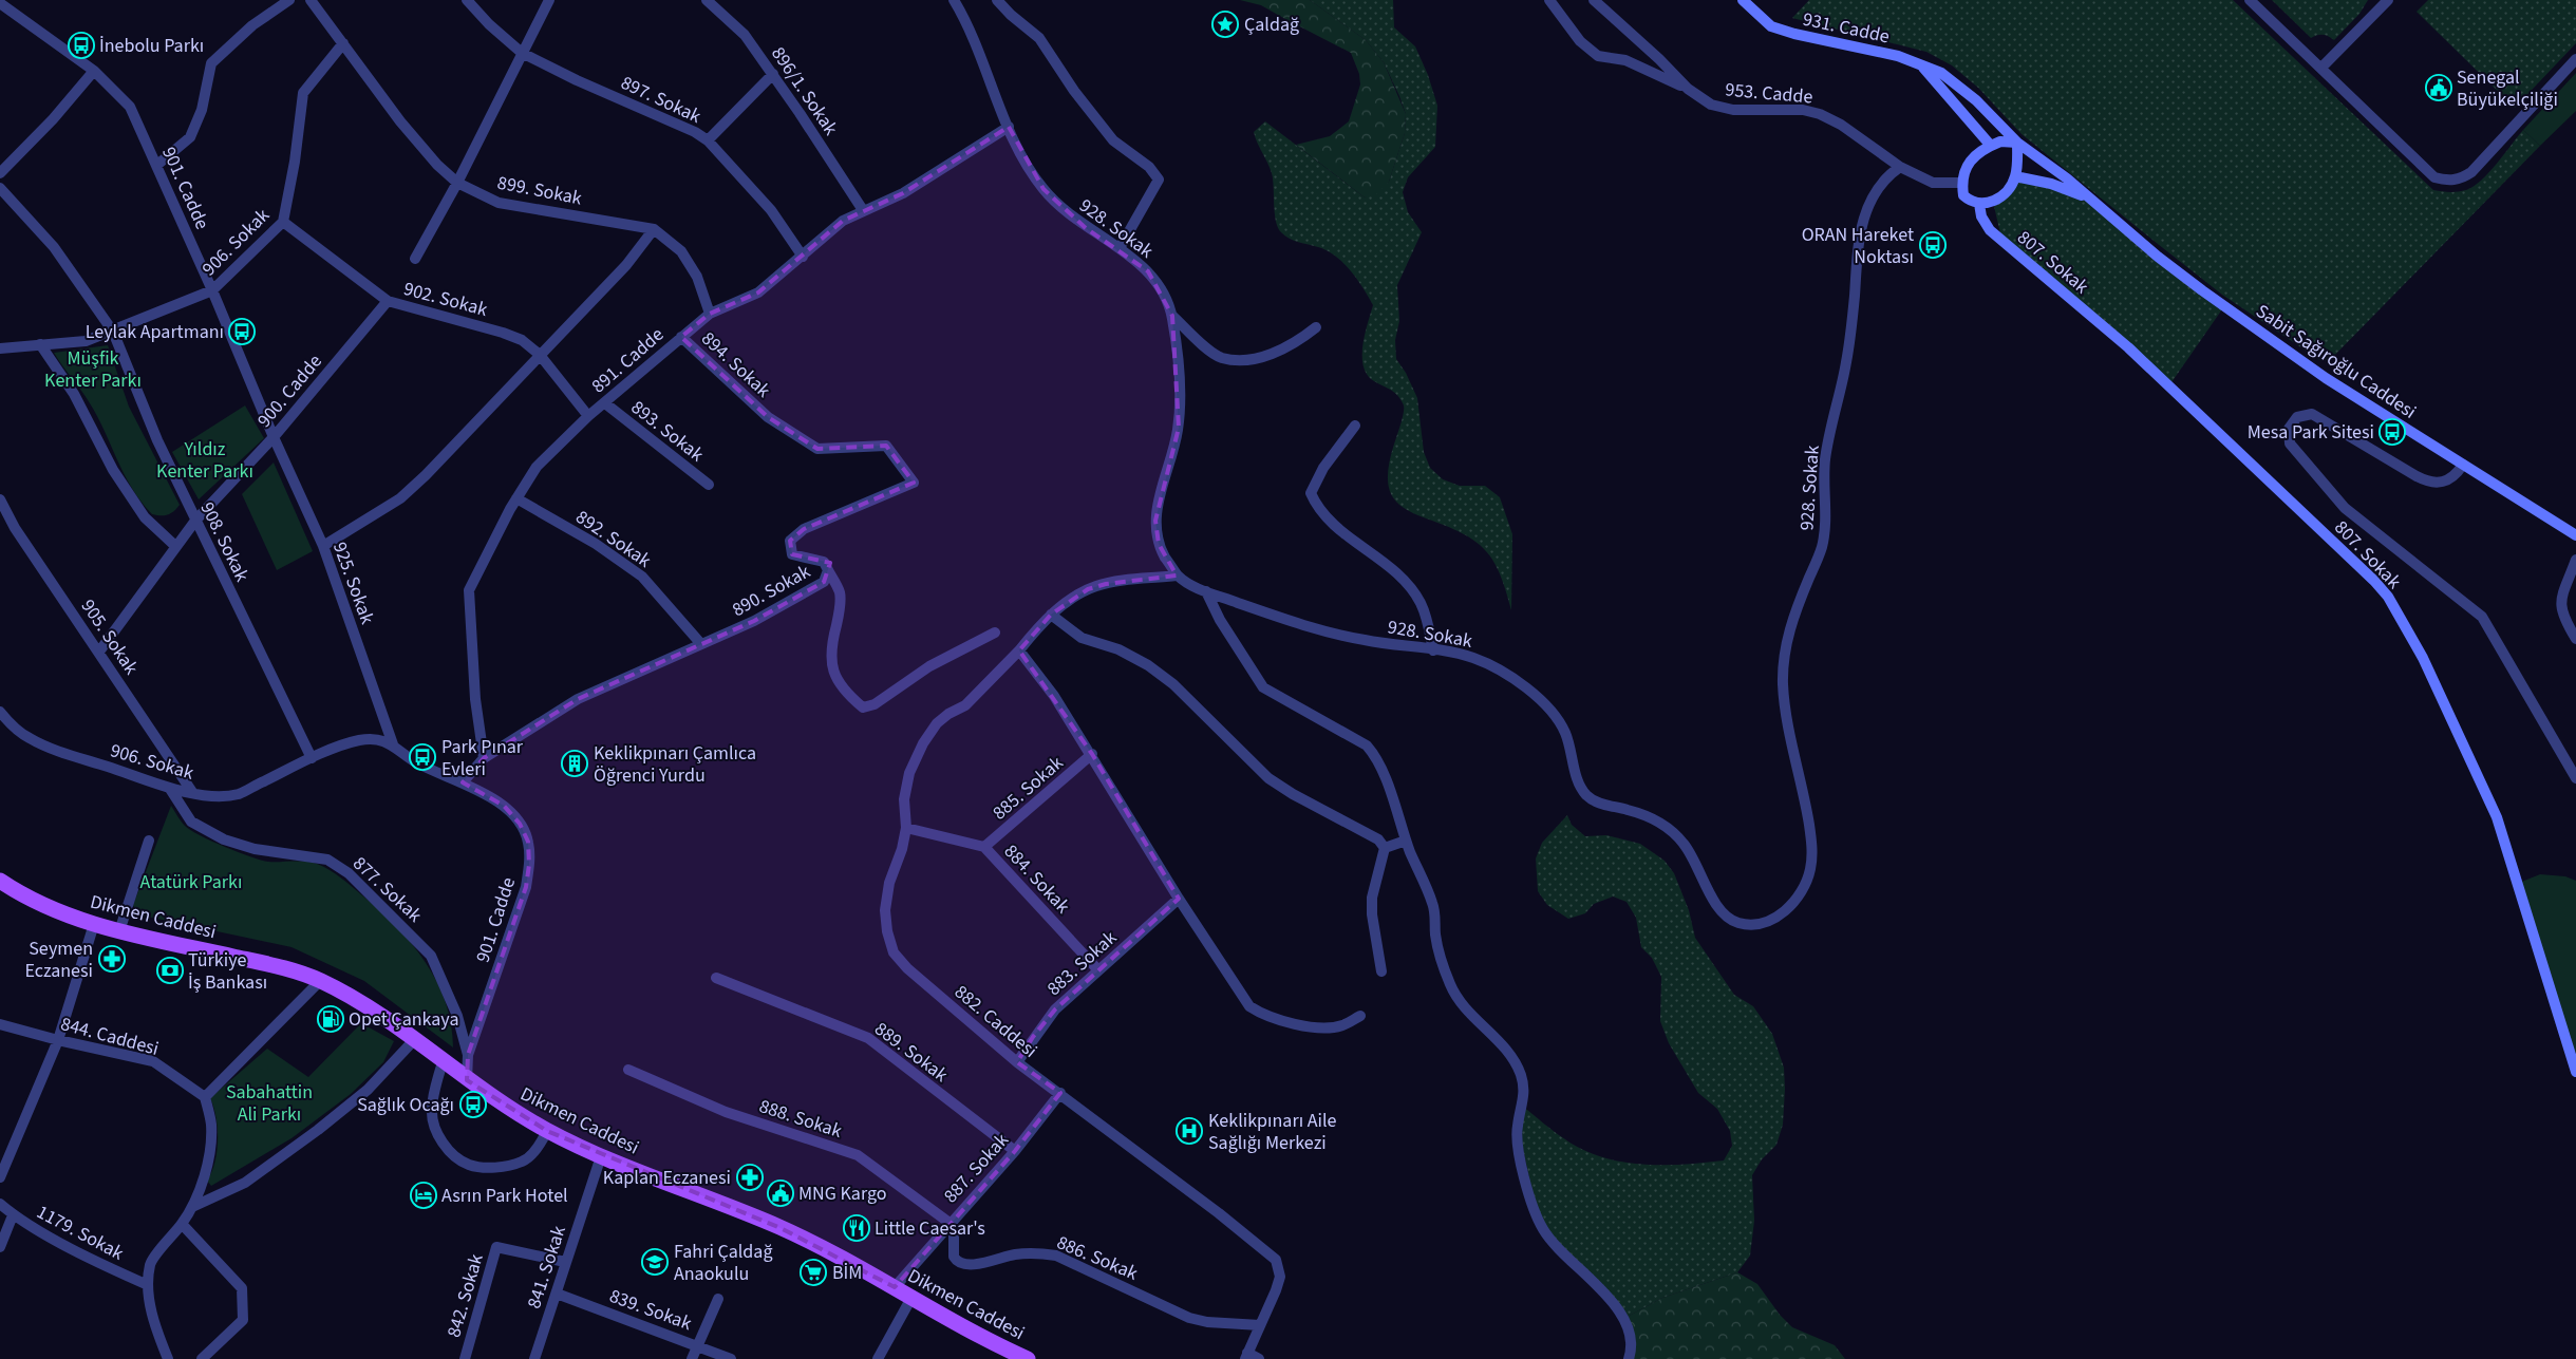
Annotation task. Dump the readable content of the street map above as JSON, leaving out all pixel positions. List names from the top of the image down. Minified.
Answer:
{"streets":{"main road":["931. Cadde","807. Sokak","Sabit Sağıroğlu Caddesi","Dikmen Caddesi"],"street":["896/1. Sokak","953. Cadde","897. Sokak","901. Cadde","899. Sokak","928. Sokak","906. Sokak","902. Sokak","891. Cadde","894. Sokak","900. Cadde","893. Sokak","892. Sokak","908. Sokak","925. Sokak","890. Sokak","905. Sokak","885. Sokak","884. Sokak","877. Sokak","883. Sokak","882. Caddesi","844. Caddesi","889. Sokak","888. Sokak","887. Sokak","1179. Sokak","886. Sokak","841. Sokak","842. Sokak","839. Sokak"]},"crossings":[["931. Cadde","953. Cadde"],["931. Cadde","807. Sokak"],["931. Cadde","Sabit Sağıroğlu Caddesi"],["896/1. Sokak","891. Cadde"],["953. Cadde","928. Sokak"],["953. Cadde","807. Sokak"],["953. Cadde","Sabit Sağıroğlu Caddesi"],["897. Sokak","891. Cadde"],["901. Cadde","906. Sokak"],["901. Cadde","900. Cadde"],["901. Cadde","925. Sokak"],["901. Cadde","890. Sokak"],["901. Cadde","877. Sokak"],["901. Cadde","Dikmen Caddesi"],["899. Sokak","906. Sokak"],["928. Sokak","891. Cadde"],["928. Sokak","882. Caddesi"],["906. Sokak","902. Sokak"],["906. Sokak","908. Sokak"],["906. Sokak","925. Sokak"],["906. Sokak","905. Sokak"],["906. Sokak","877. Sokak"],["807. Sokak","Sabit Sağıroğlu Caddesi"],["902. Sokak","891. Cadde"],["902. Sokak","900. Cadde"],["891. Cadde","894. Sokak"],["891. Cadde","893. Sokak"],["891. Cadde","892. Sokak"],["891. Cadde","890. Sokak"],["894. Sokak","890. Sokak"],["900. Cadde","908. Sokak"],["900. Cadde","925. Sokak"],["900. Cadde","905. Sokak"],["892. Sokak","890. Sokak"],["885. Sokak","884. Sokak"],["884. Sokak","883. Sokak"],["884. Sokak","882. Caddesi"],["Dikmen Caddesi","887. Sokak"],["Dikmen Caddesi","841. Sokak"],["883. Sokak","882. Caddesi"],["882. Caddesi","887. Sokak"],["882. Caddesi","886. Sokak"],["889. Sokak","887. Sokak"],["888. Sokak","887. Sokak"],["888. Sokak","886. Sokak"],["887. Sokak","886. Sokak"],["841. Sokak","842. Sokak"],["841. Sokak","839. Sokak"]],"parks":["Müşfik Kenter Parkı","Yıldız Kenter Parkı","Atatürk Parkı","Sabahattin Ali Parkı"],"places":{"place":["Çaldağ"],"bus stop":["İnebolu Parkı","ORAN Hareket Noktası","Leylak Apartmanı","Mesa Park Sitesi","Park Pınar Evleri","Sağlık Ocağı"],"public building":["Senegal Büyükelçiliği","MNG Kargo"],"building":["Keklikpınarı Çamlıca Öğrenci Yurdu"],"pharmacy":["Seymen Eczanesi","Kaplan Eczanesi"],"bank":["Türkiye İş Bankası"],"fuel station":["Opet Çankaya"],"hospital":["Keklikpınarı Aile Sağlığı Merkezi"],"hotel":["Asrın Park Hotel"],"restaurant":["Little Caesar's"],"school or university":["Fahri Çaldağ Anaokulu"],"supermarket":["BİM"]}}
